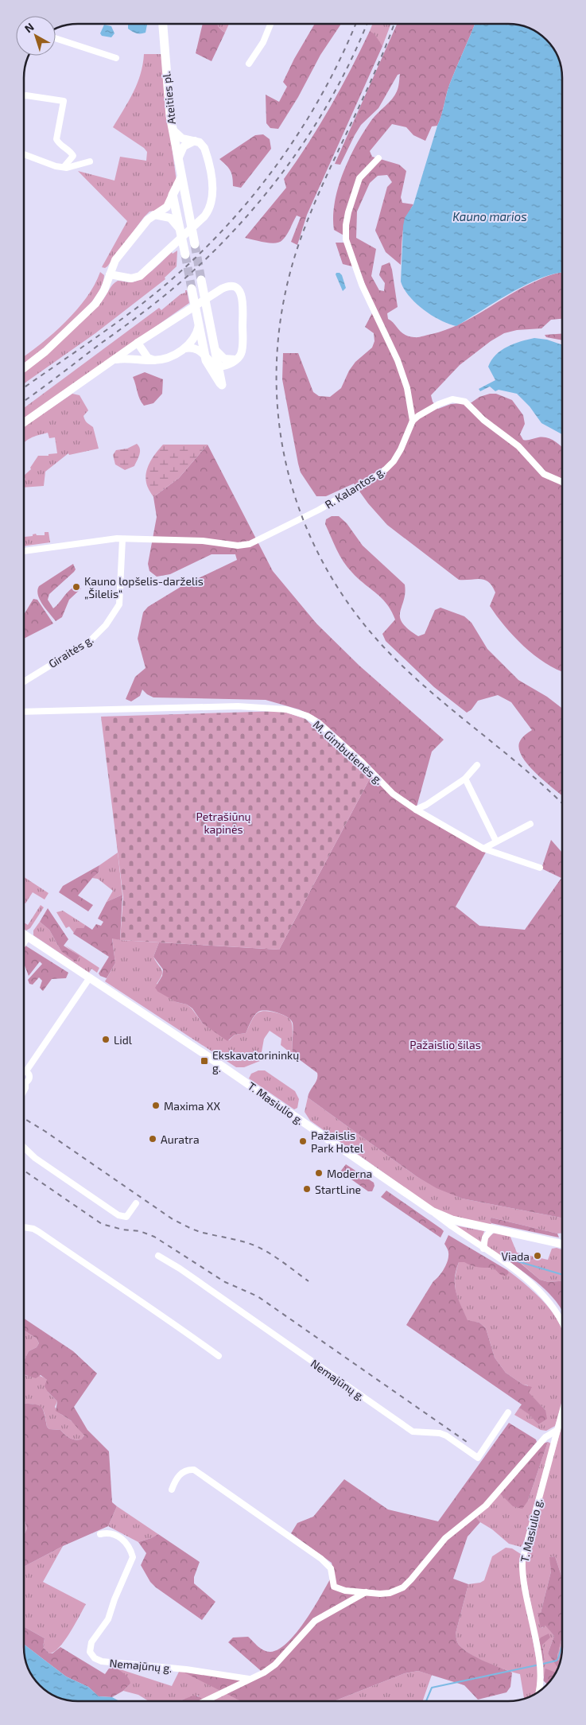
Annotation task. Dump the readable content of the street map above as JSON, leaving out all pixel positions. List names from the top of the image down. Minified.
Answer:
{"streets":{"highway":["Ateities pl."],"main road":["T. Masiulio g."],"street":["R. Kalantos g.","Giraitės g.","M. Gimbutienės g.","Nemajūnų g."]},"crossings":[["R. Kalantos g.","Giraitės g."]],"water":["Kauno marios"],"parks":["Petrašiūnų kapinės","Pažaislio šilas"],"places":{"other":["Kauno lopšelis-darželis „Šilelis“","Lidl","Maxima XX","Auratra","Pažaislis Park Hotel","Moderna","StartLine","Viada"],"transit":["Ekskavatorininkų g."]},"north":"top left"}
